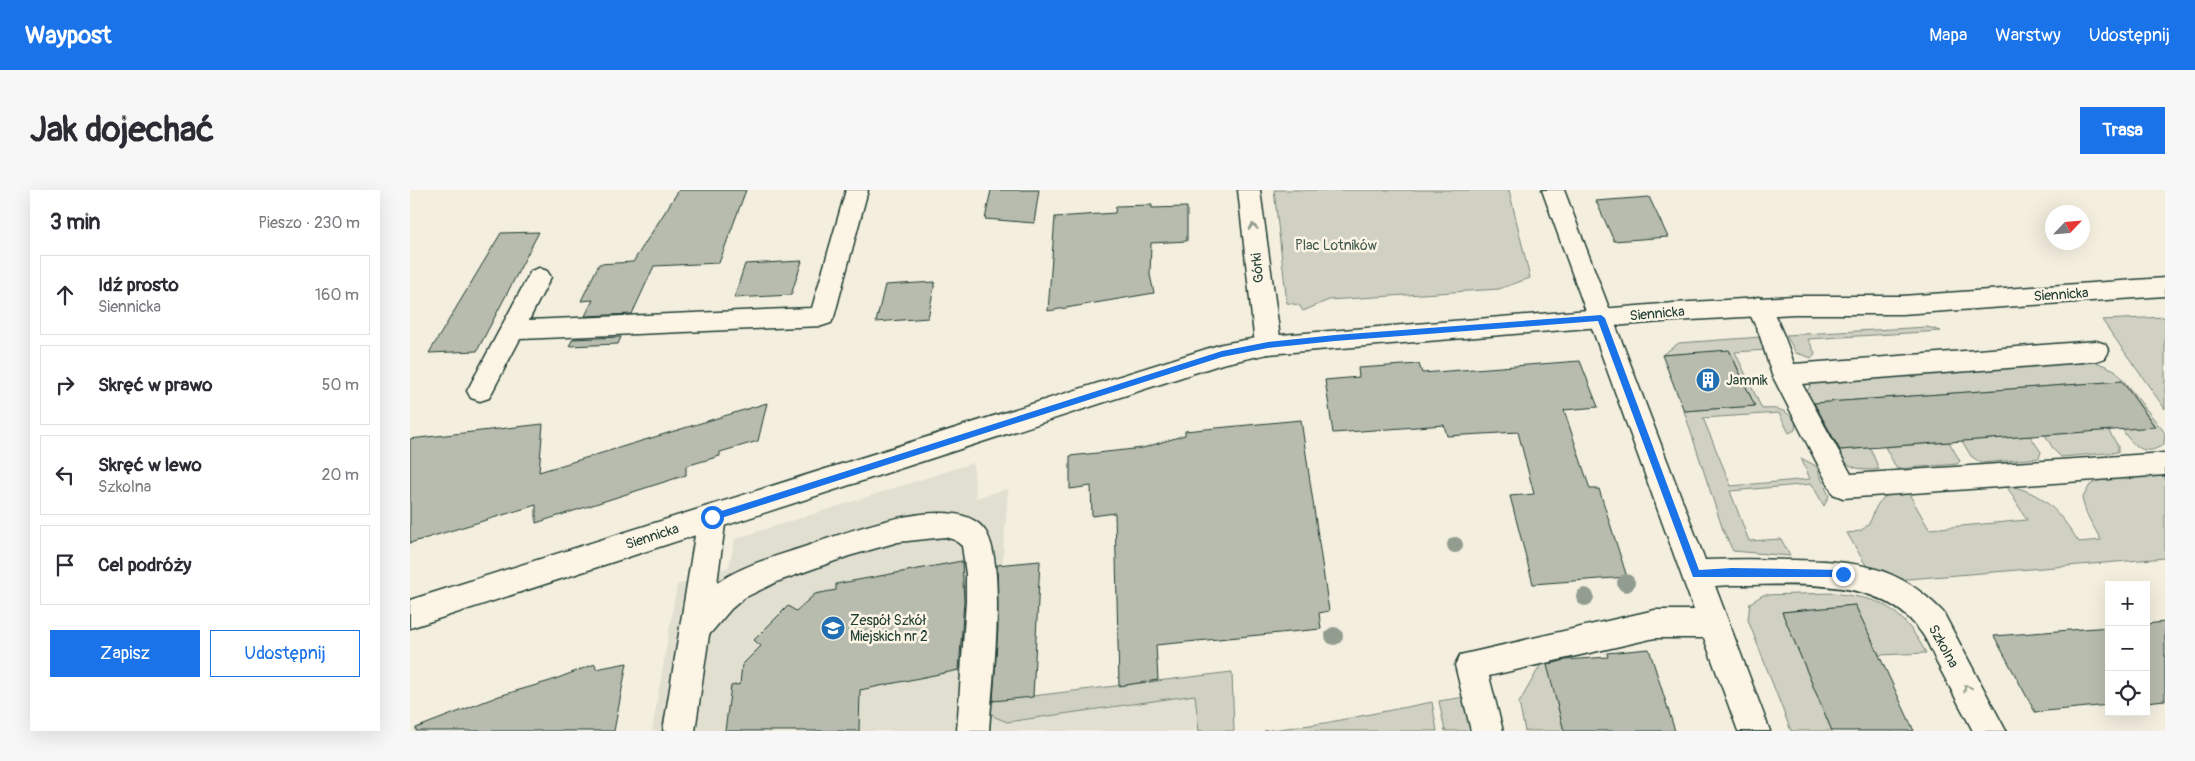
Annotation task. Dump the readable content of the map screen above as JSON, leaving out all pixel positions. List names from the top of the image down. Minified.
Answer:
{"streets":{"main road":["Górki","Siennicka","Szkolna"]},"crossings":[["Górki","Siennicka"]],"one_way":["Górki","Szkolna"],"parks":["Plac Lotników"],"places":{"building":["Jamnik"],"school or university":["Zespół Szkół Miejskich nr 2"]},"north":"top right","page":{"header":"Waypost","nav":["Mapa","Warstwy","Udostępnij"],"buttons":["Trasa",["Zapisz","Udostępnij"]],"title":"Jak dojechać","heading":["3 min","Pieszo · 230 m"],"list":[["Idź prosto","Siennicka","160 m"],["Skręć w prawo","50 m"],["Skręć w lewo","Szkolna","20 m"],"Cel podróży"],"map_buttons":["+","−"]}}
